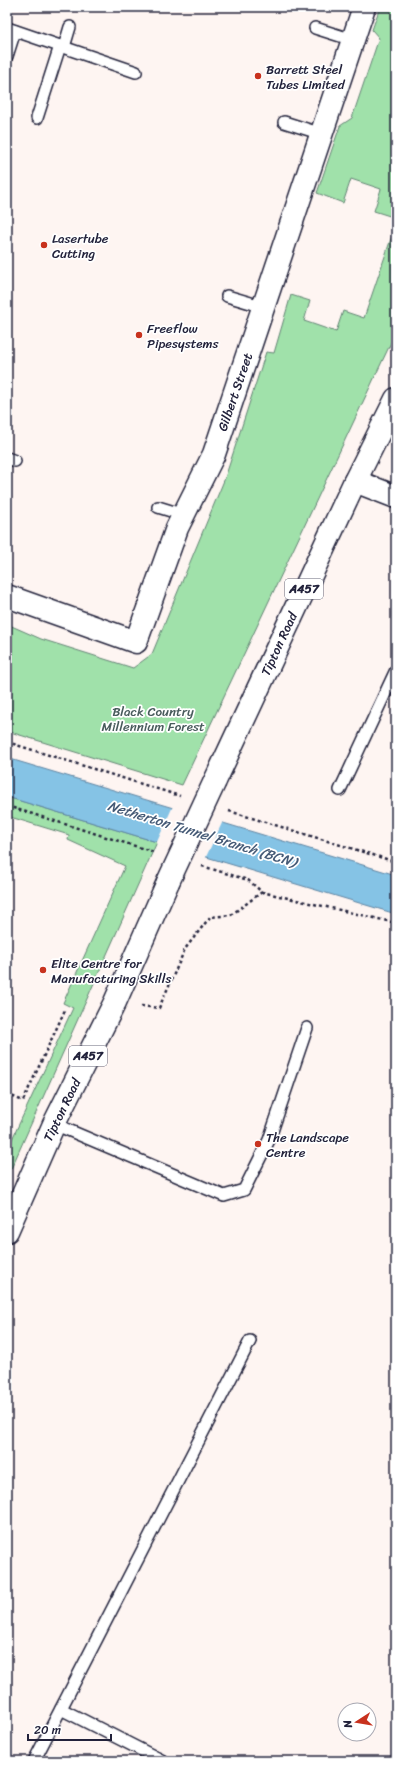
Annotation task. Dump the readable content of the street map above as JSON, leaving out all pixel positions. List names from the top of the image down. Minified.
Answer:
{"streets":{"main road":["Gilbert Street","A457","Tipton Road"]},"water":["Netherton Tunnel Branch (BCN)"],"parks":["Black Country Millennium Forest"],"places":["Barrett Steel Tubes Limited","Lasertube Cutting","Freeflow Pipesystems","Elite Centre for Manufacturing Skills","The Landscape Centre"],"scale_bar":"20 m","north":"left"}
